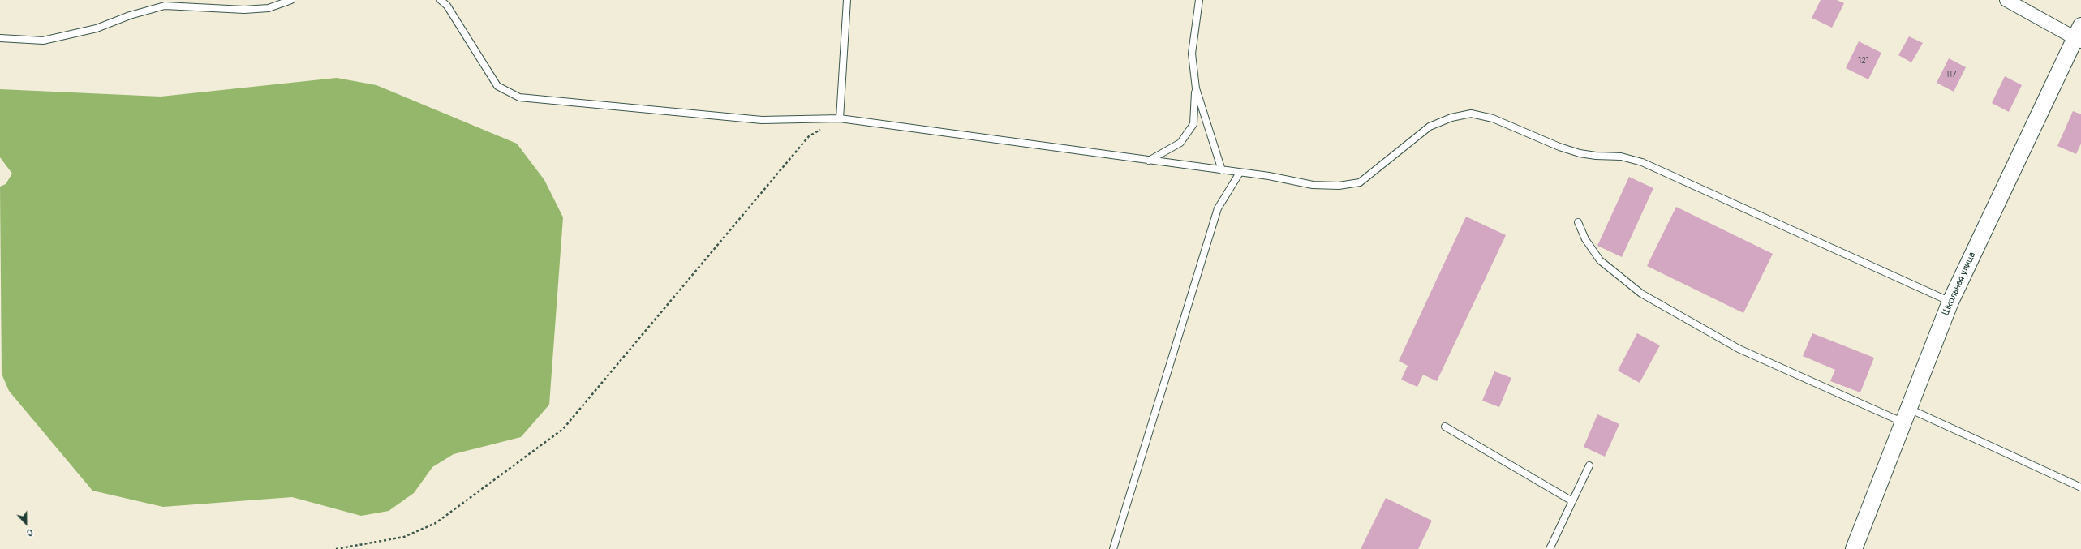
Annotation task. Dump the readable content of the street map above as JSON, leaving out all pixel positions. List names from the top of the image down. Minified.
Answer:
{"streets":{"street":["Школьная улица"]},"house_numbers":["121","117"],"north":"bottom"}
